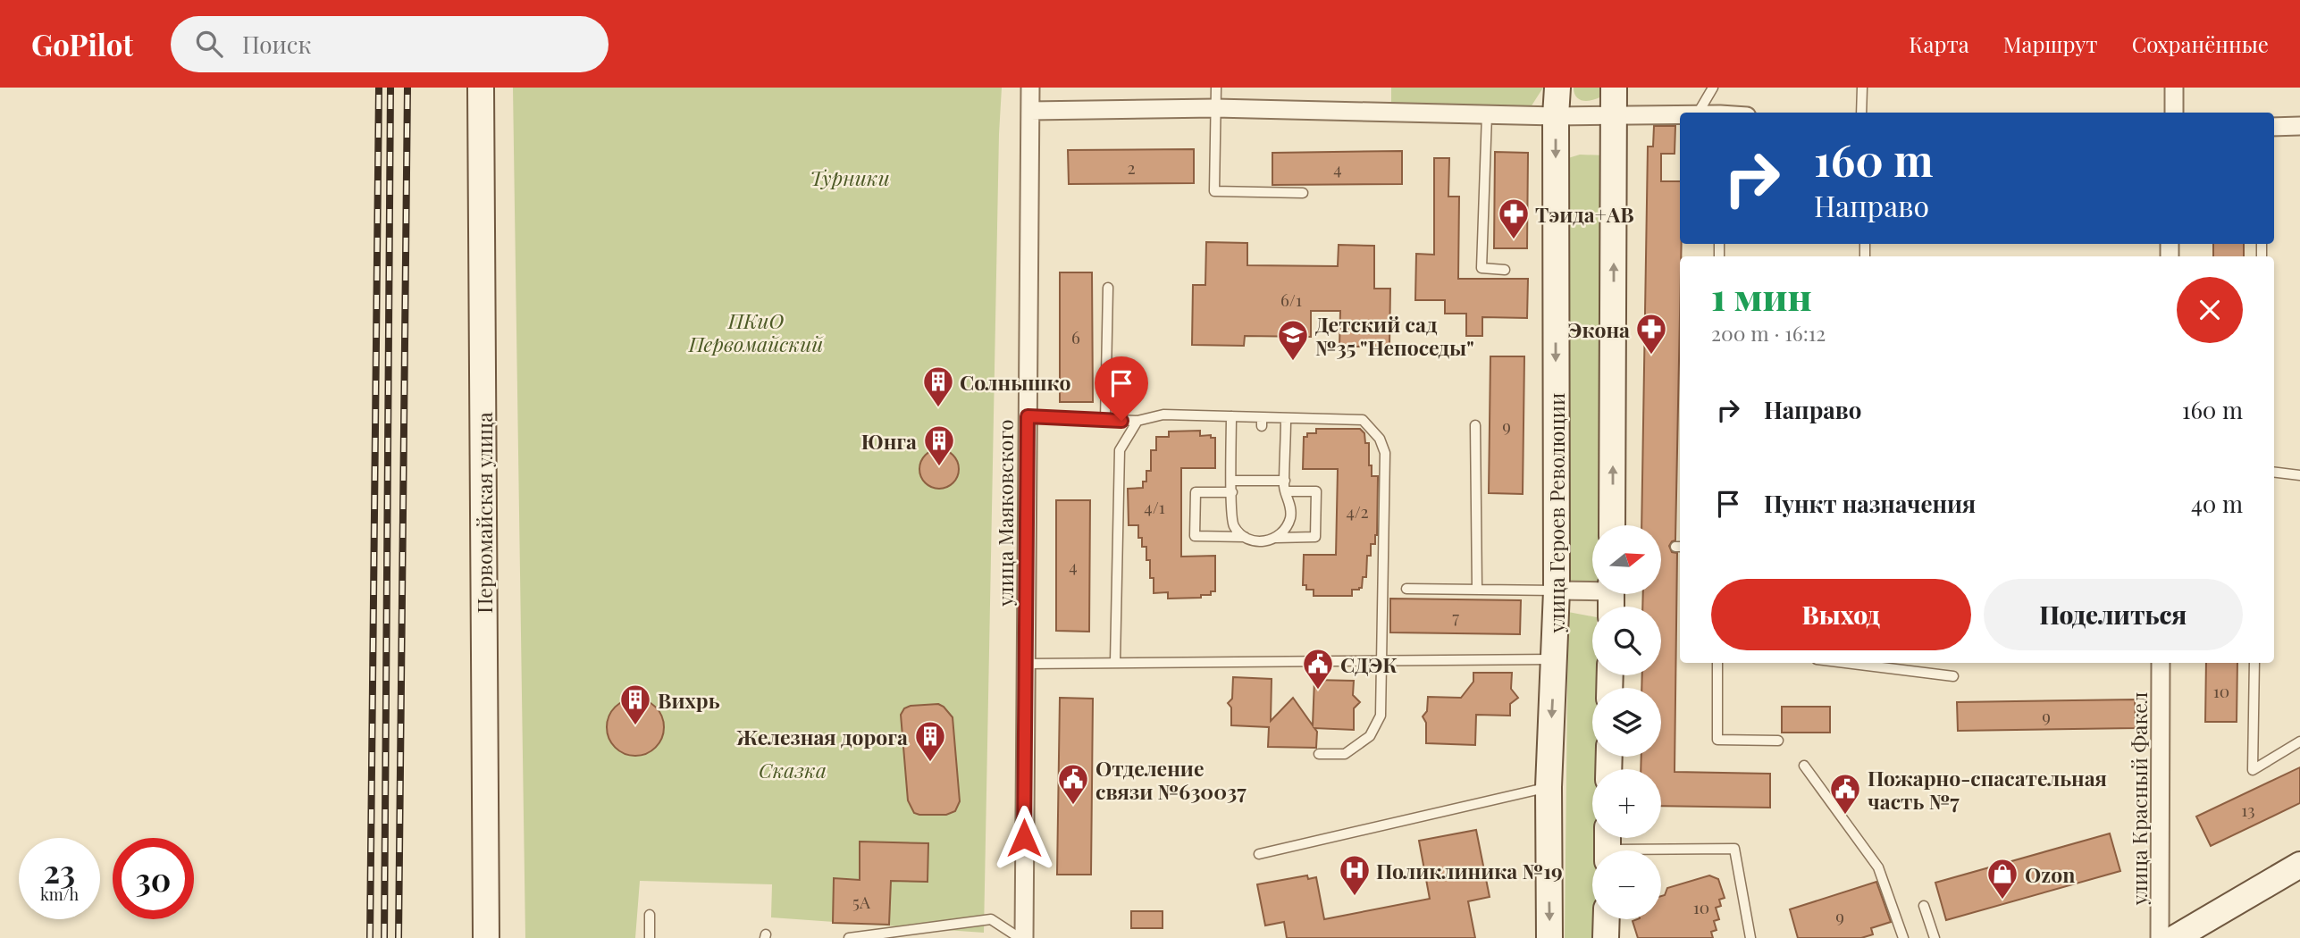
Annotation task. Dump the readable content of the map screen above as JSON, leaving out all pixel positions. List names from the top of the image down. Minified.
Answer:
{"streets":{"street":["Первомайская улица","улица Маяковского","улица Героев Революции","улица Красный Факел"]},"parks":["Турники","ПКиО Первомайский","Сказка"],"places":{"pharmacy":["Тэида+АВ","Экона"],"school or university":["Детский сад №35 \"Непоседы\""],"building":["Солнышко","Юнга","Вихрь","Железная дорога"],"public building":["СДЭК","Отделение связи №630037","Пожарно-спасательная часть №7"],"hospital":["Поликлиника №19"],"shop":["Ozon"]},"house_numbers":["2","4","6/1","6","9","4/1","4/2","4","7","10","9","13","5А","10","9"],"north":"right","page":{"header":"GoPilot","search":"Поиск","nav":["Карта","Маршрут","Сохранённые"],"turn":["160 m","Направо"],"heading":["1 мин","200 m · 16:12"],"list":[{"name":"Направо","value":"160 m"},{"name":"Пункт назначения","value":"40 m"}],"map_buttons":["+","−"],"buttons":["Выход","Поделиться"],"speed":"23 km/h","limit":"30"}}
